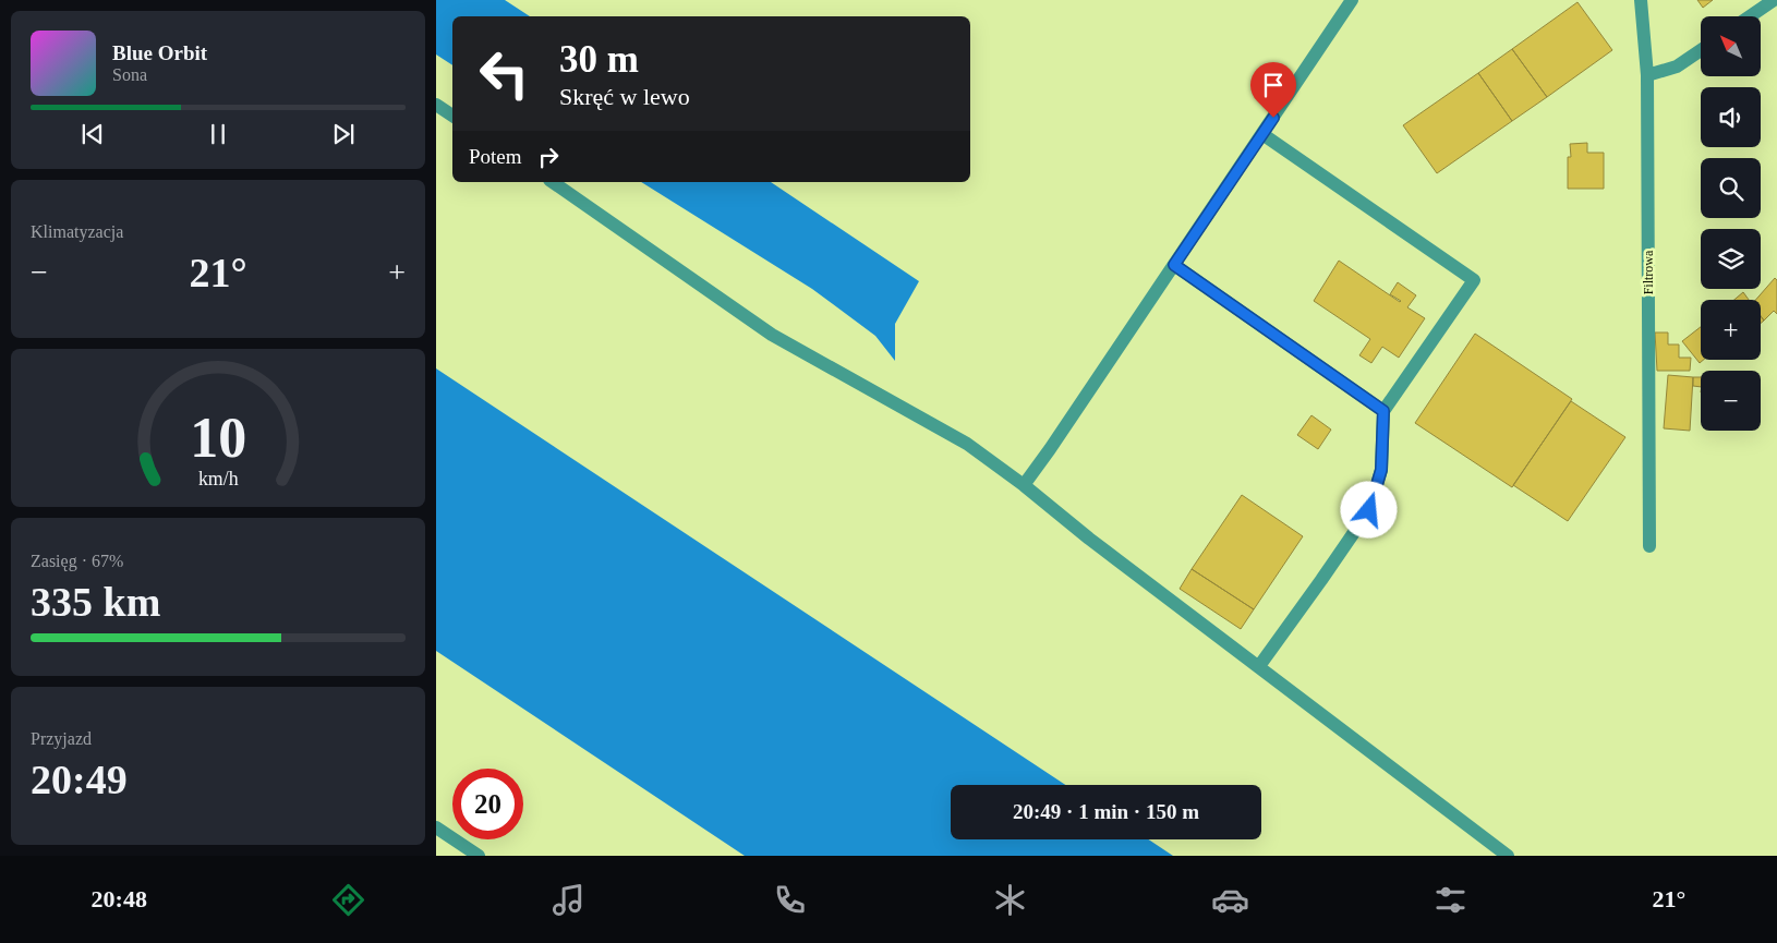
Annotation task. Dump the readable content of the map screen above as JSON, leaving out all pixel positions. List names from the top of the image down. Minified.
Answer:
{"streets":{"street":["Filtrowa"]},"north":"top left","page":{"map_buttons":["+","−"],"turn":["30 m","Skręć w lewo"],"song":["Blue Orbit","Sona"],"then":"Potem","tile":["Klimatyzacja",["Zasięg · 67%","335 km"],["Przyjazd","20:49"]],"heat":["−","21°","+"],"limit":"20","trip":"20:49 · 1 min · 150 m","tabs":["20:48","21°"],"gauge":["10","km/h"]}}
